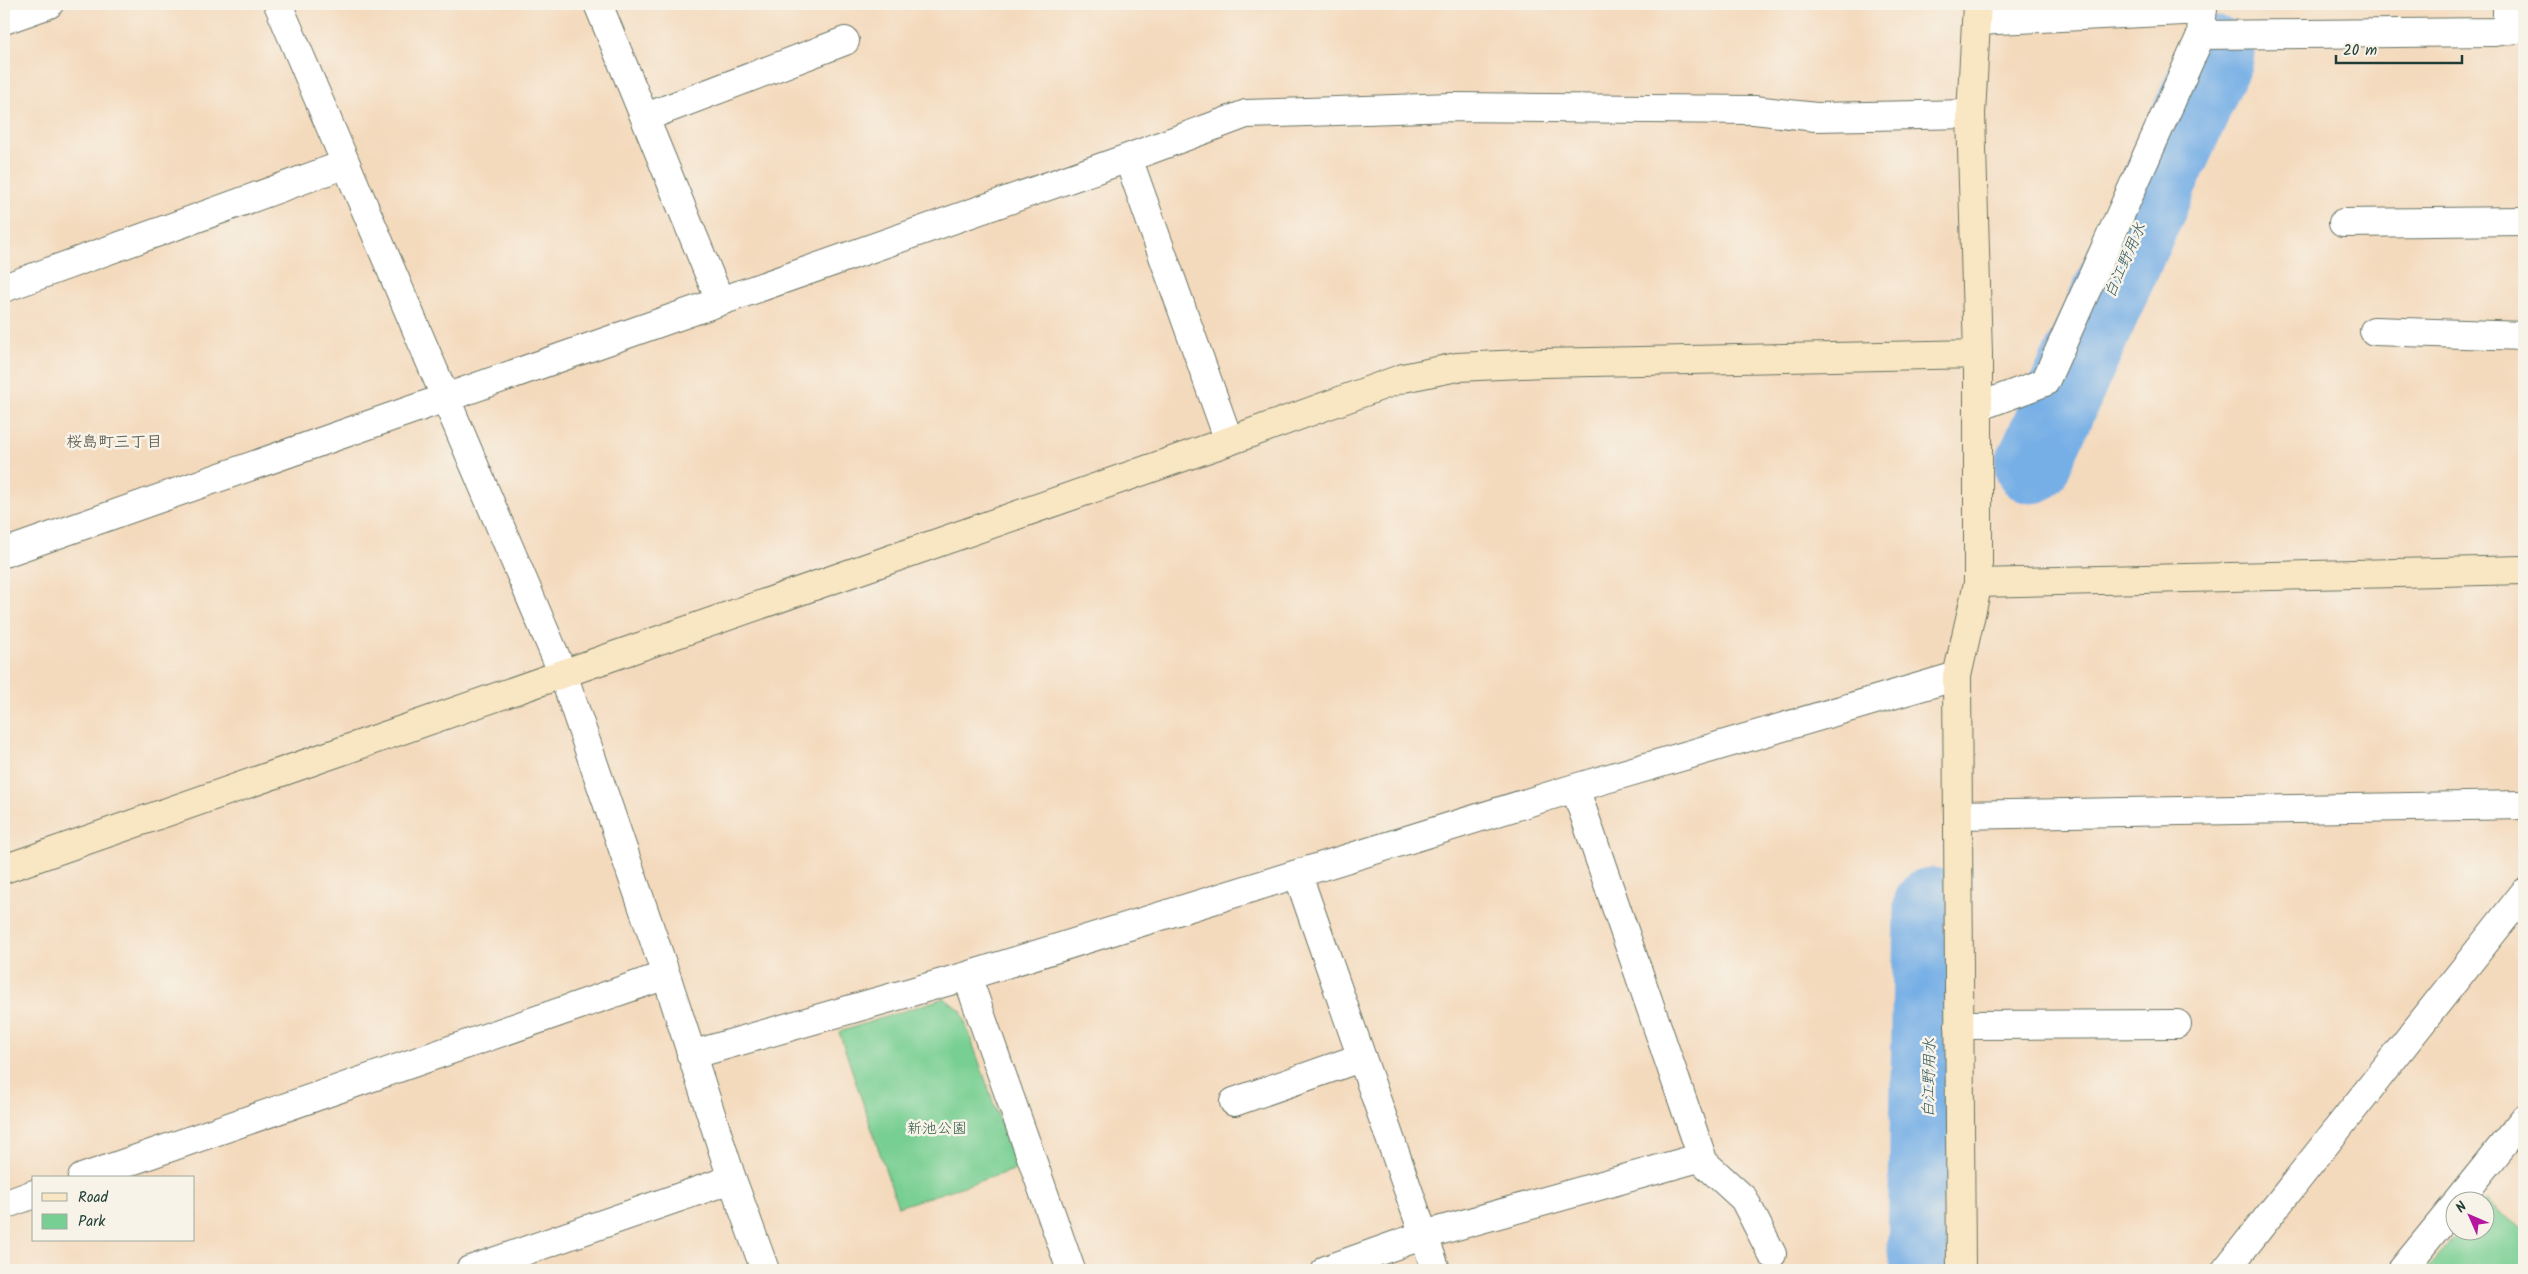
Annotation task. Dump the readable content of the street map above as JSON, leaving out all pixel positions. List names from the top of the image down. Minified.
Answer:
{"districts":["桜島町三丁目"],"water":["白江野用水"],"parks":["新池公園"],"legend":["Road","Park"],"scale_bar":"20 m","north":"top left"}
